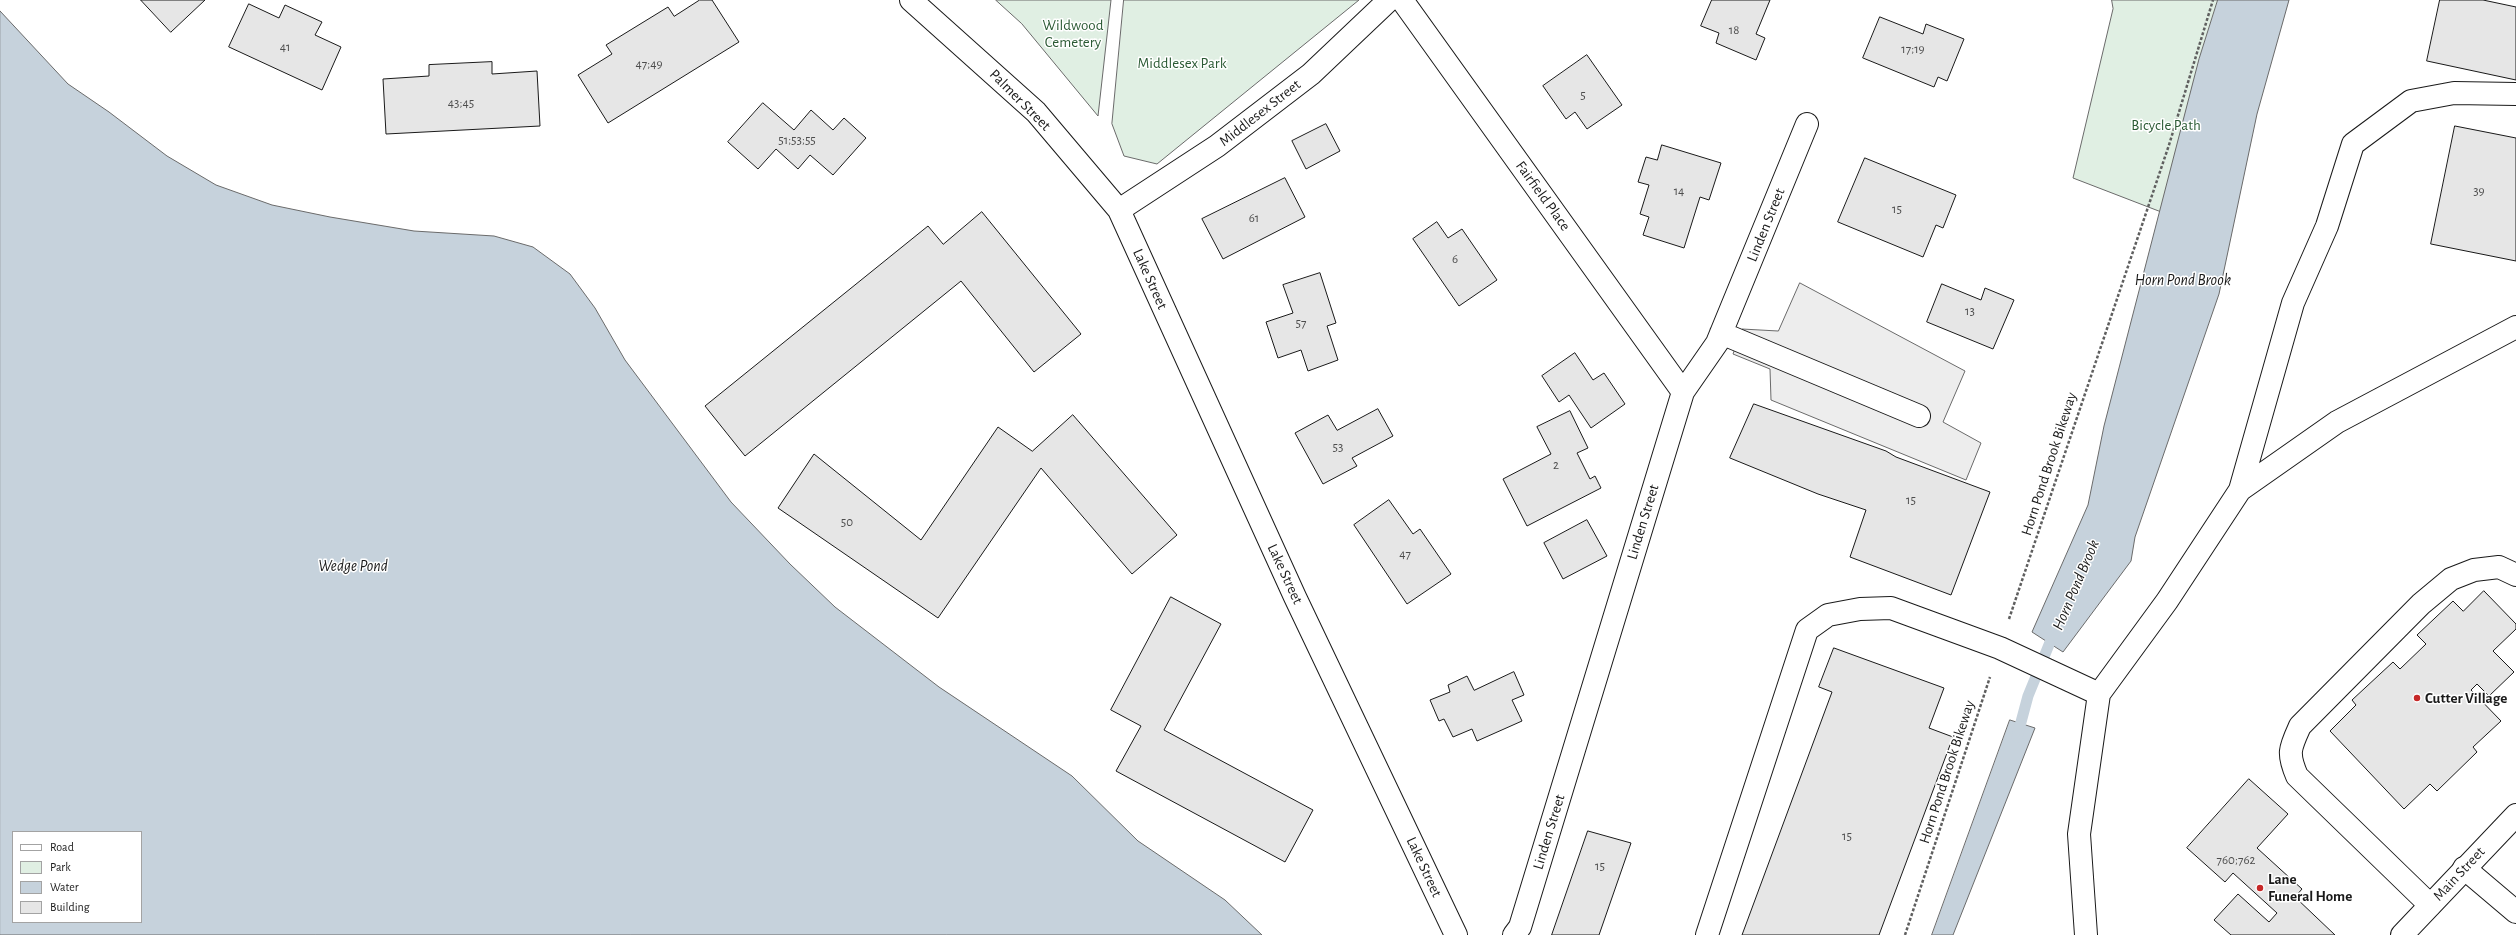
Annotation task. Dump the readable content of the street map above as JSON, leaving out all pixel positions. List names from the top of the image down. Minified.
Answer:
{"streets":{"street":["Palmer Street","Middlesex Street","Fairfield Place","Linden Street","Lake Street","Main Street"],"path":["Horn Pond Brook Bikeway"]},"crossings":[["Palmer Street","Middlesex Street"],["Palmer Street","Lake Street"],["Middlesex Street","Lake Street"],["Fairfield Place","Linden Street"]],"water":["Horn Pond Brook","Wedge Pond"],"parks":["Wildwood Cemetery","Middlesex Park","Bicycle Path"],"places":["Cutter Village","Lane Funeral Home"],"house_numbers":["18","41","17;19","47;49","5","43;45","51;53;55","14","39","15","61","6","13","57","53","2","15","50","47","15","760;762","15"],"legend":["Road","Park","Water","Building"]}
